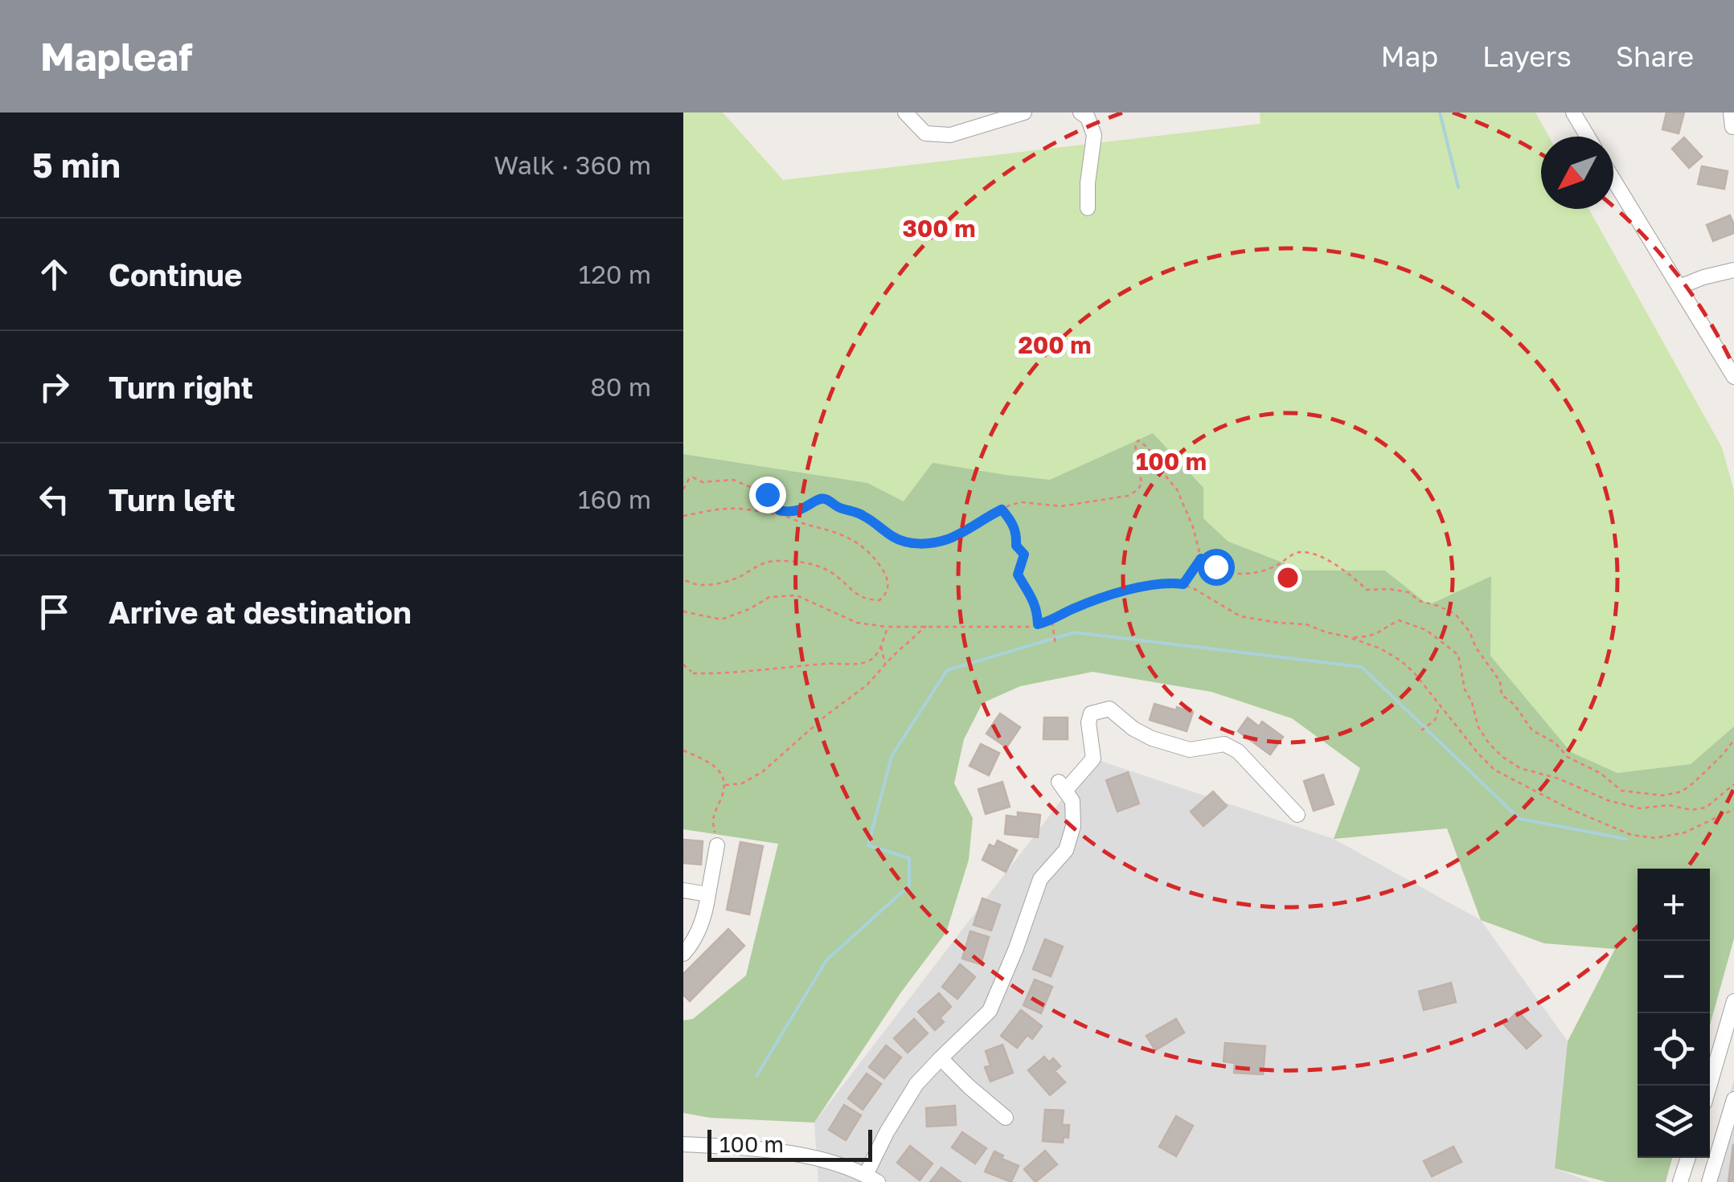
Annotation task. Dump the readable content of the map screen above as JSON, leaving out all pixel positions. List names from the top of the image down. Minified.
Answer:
{"scale_bar":"100 m","north":"bottom left","page":{"header":"Mapleaf","nav":["Map","Layers","Share"],"heading":["5 min","Walk · 360 m"],"list":[["Continue","120 m"],["Turn right","80 m"],["Turn left","160 m"],"Arrive at destination"],"map_buttons":["+","−"],"scale":"100 m"},"rings":["300 m","200 m","100 m"]}
